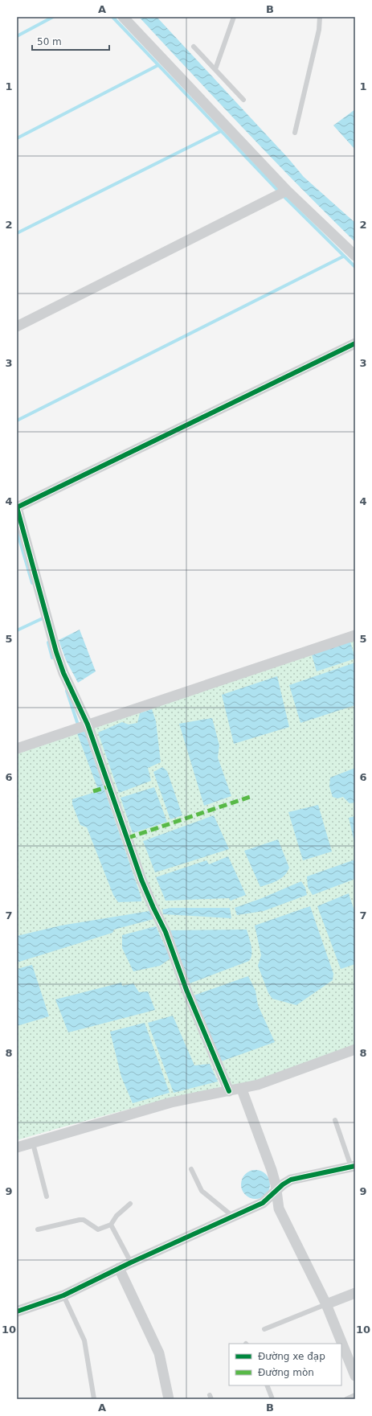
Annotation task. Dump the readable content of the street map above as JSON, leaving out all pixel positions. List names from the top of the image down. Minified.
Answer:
{"legend":["Đường xe đạp","Đường mòn"],"scale_bar":"50 m","grid":{"columns":["A","B"],"rows":["1","2","3","4","5","6","7","8","9","10"]}}
